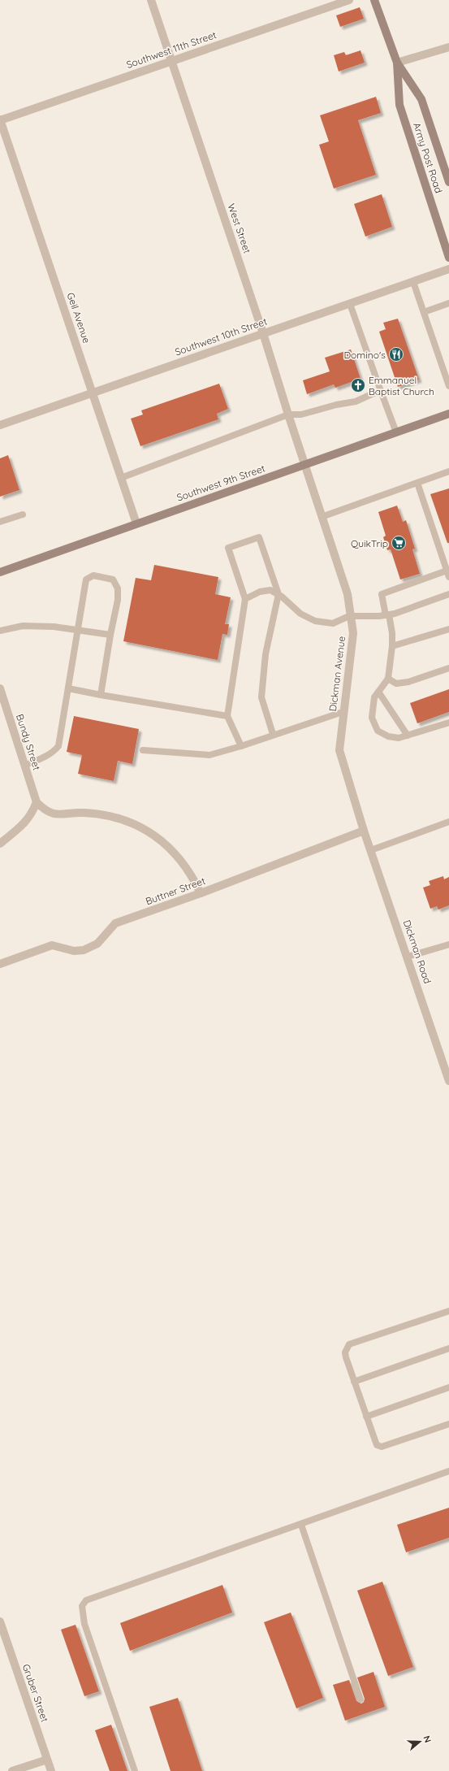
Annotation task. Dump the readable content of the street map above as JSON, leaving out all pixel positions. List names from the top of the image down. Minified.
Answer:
{"streets":{"main road":["Army Post Road","Southwest 9th Street"],"street":["Southwest 11th Street","West Street","Geil Avenue","Southwest 10th Street","Dickman Avenue","Bundy Street","Buttner Street","Dickman Road","Gruber Street"]},"crossings":[["Southwest 11th Street","West Street"],["Southwest 11th Street","Geil Avenue"],["West Street","Southwest 10th Street"],["West Street","Southwest 9th Street"],["West Street","Dickman Avenue"],["Geil Avenue","Southwest 10th Street"],["Geil Avenue","Southwest 9th Street"],["Southwest 9th Street","Dickman Avenue"],["Dickman Avenue","Buttner Street"],["Dickman Avenue","Dickman Road"],["Buttner Street","Dickman Road"]],"places":{"restaurant":["Domino's"],"church":["Emmanuel Baptist Church"],"supermarket":["QuikTrip"]},"north":"right"}
